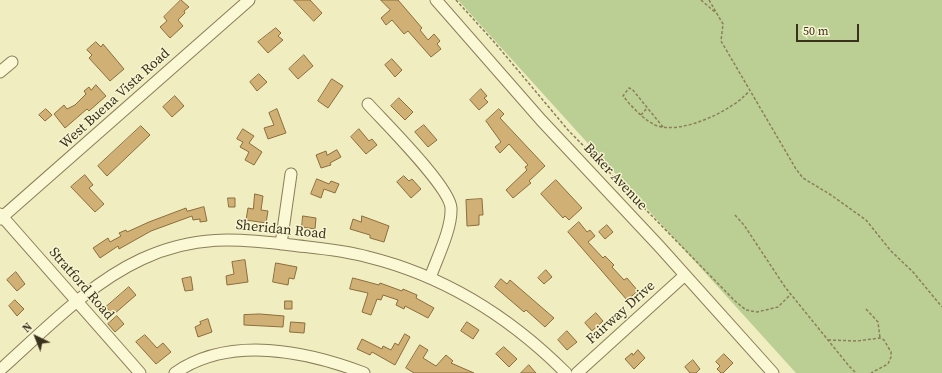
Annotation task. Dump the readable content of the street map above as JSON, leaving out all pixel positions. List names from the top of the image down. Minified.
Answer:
{"streets":{"street":["West Buena Vista Road","Baker Avenue","Sheridan Road","Stratford Road","Fairway Drive"]},"crossings":[["West Buena Vista Road","Stratford Road"],["Baker Avenue","Fairway Drive"],["Sheridan Road","Stratford Road"]],"scale_bar":"50 m","north":"top left"}
